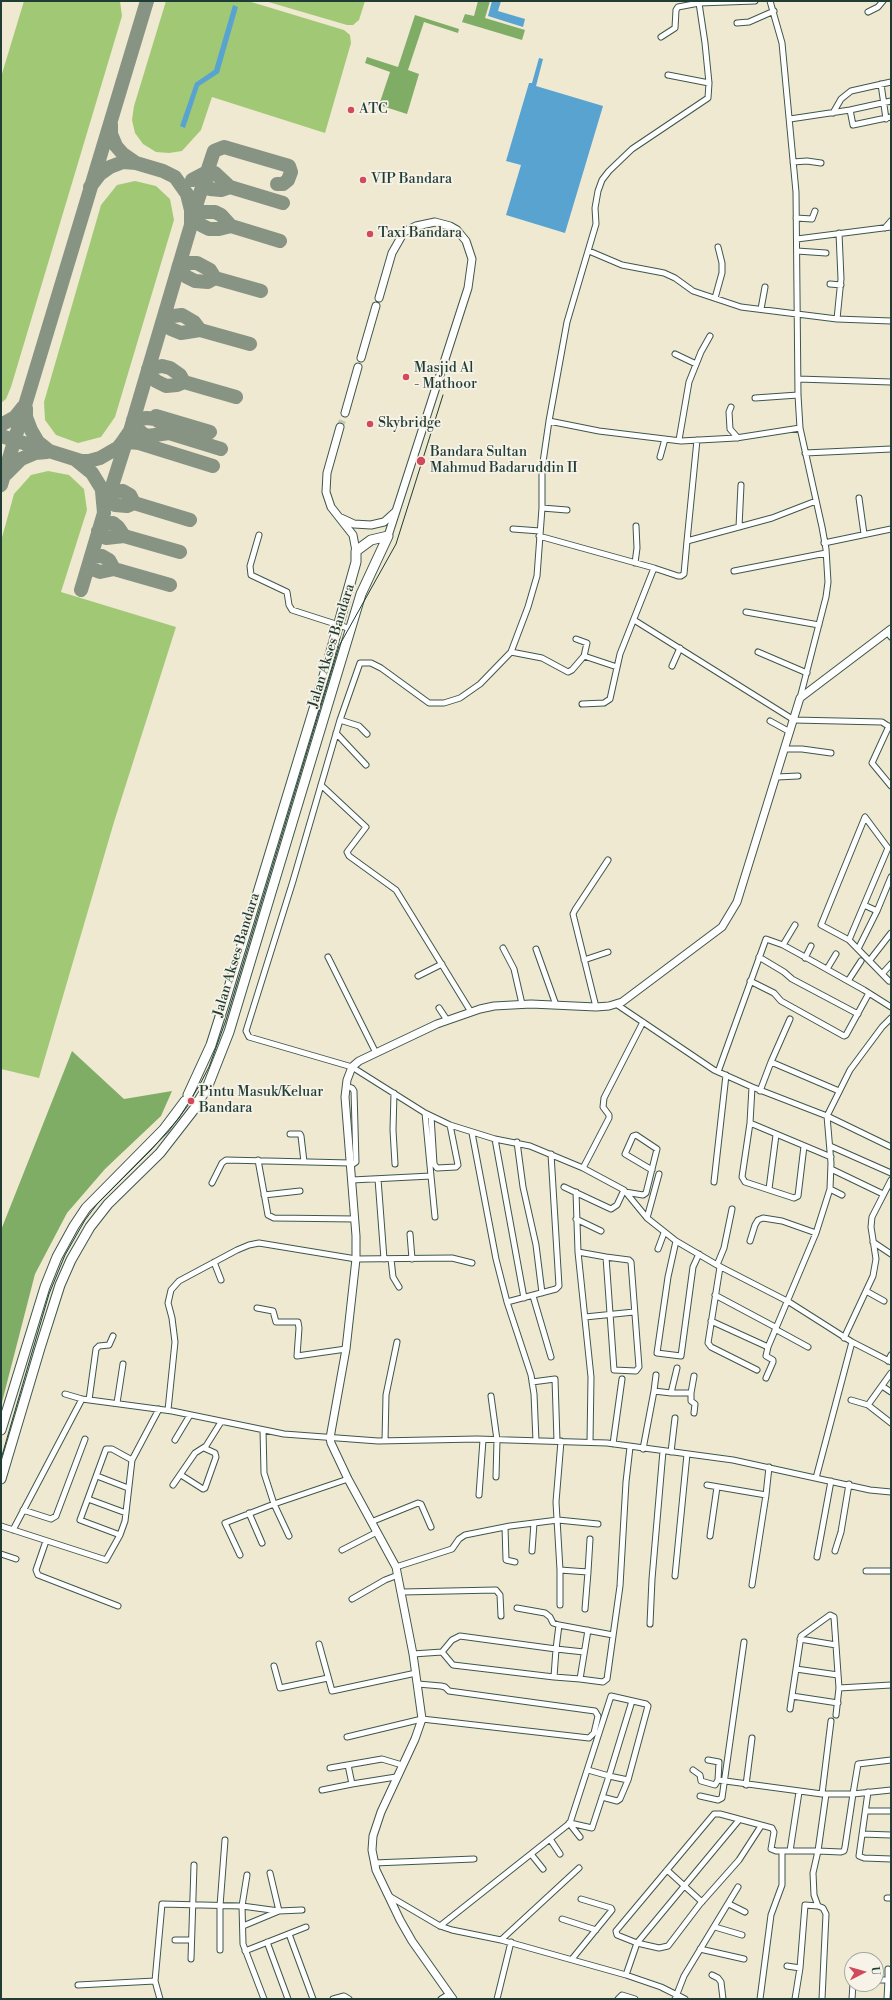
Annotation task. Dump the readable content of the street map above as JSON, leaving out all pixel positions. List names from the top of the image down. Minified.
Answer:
{"streets":{"highway":["Jalan Akses Bandara"]},"places":["ATC","VIP Bandara","Taxi Bandara","Masjid Al - Mathoor","Skybridge","Bandara Sultan Mahmud Badaruddin II","Pintu Masuk/Keluar Bandara"],"north":"right"}
